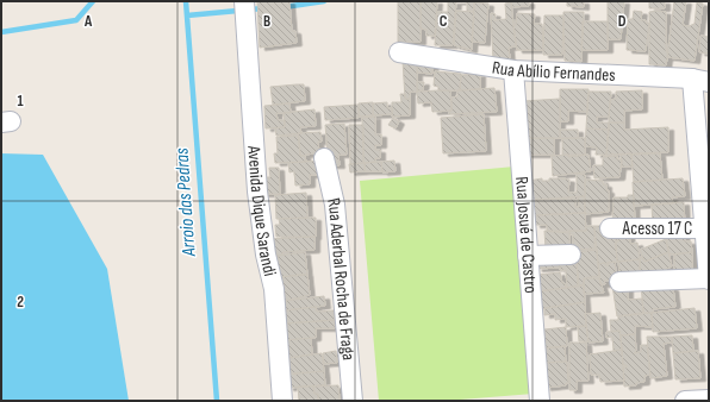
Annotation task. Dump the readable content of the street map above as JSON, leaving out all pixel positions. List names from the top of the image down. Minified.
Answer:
{"streets":{"street":["Rua Abílio Fernandes","Avenida Dique Sarandi","Acesso 17 C","Rua Josué de Castro","Rua Aderbal Rocha de Fraga"]},"crossings":[["Rua Abílio Fernandes","Rua Josué de Castro"]],"water":["Arroio das Pedras"],"grid":{"columns":["A","B","C","D"],"rows":["1","2"]}}
